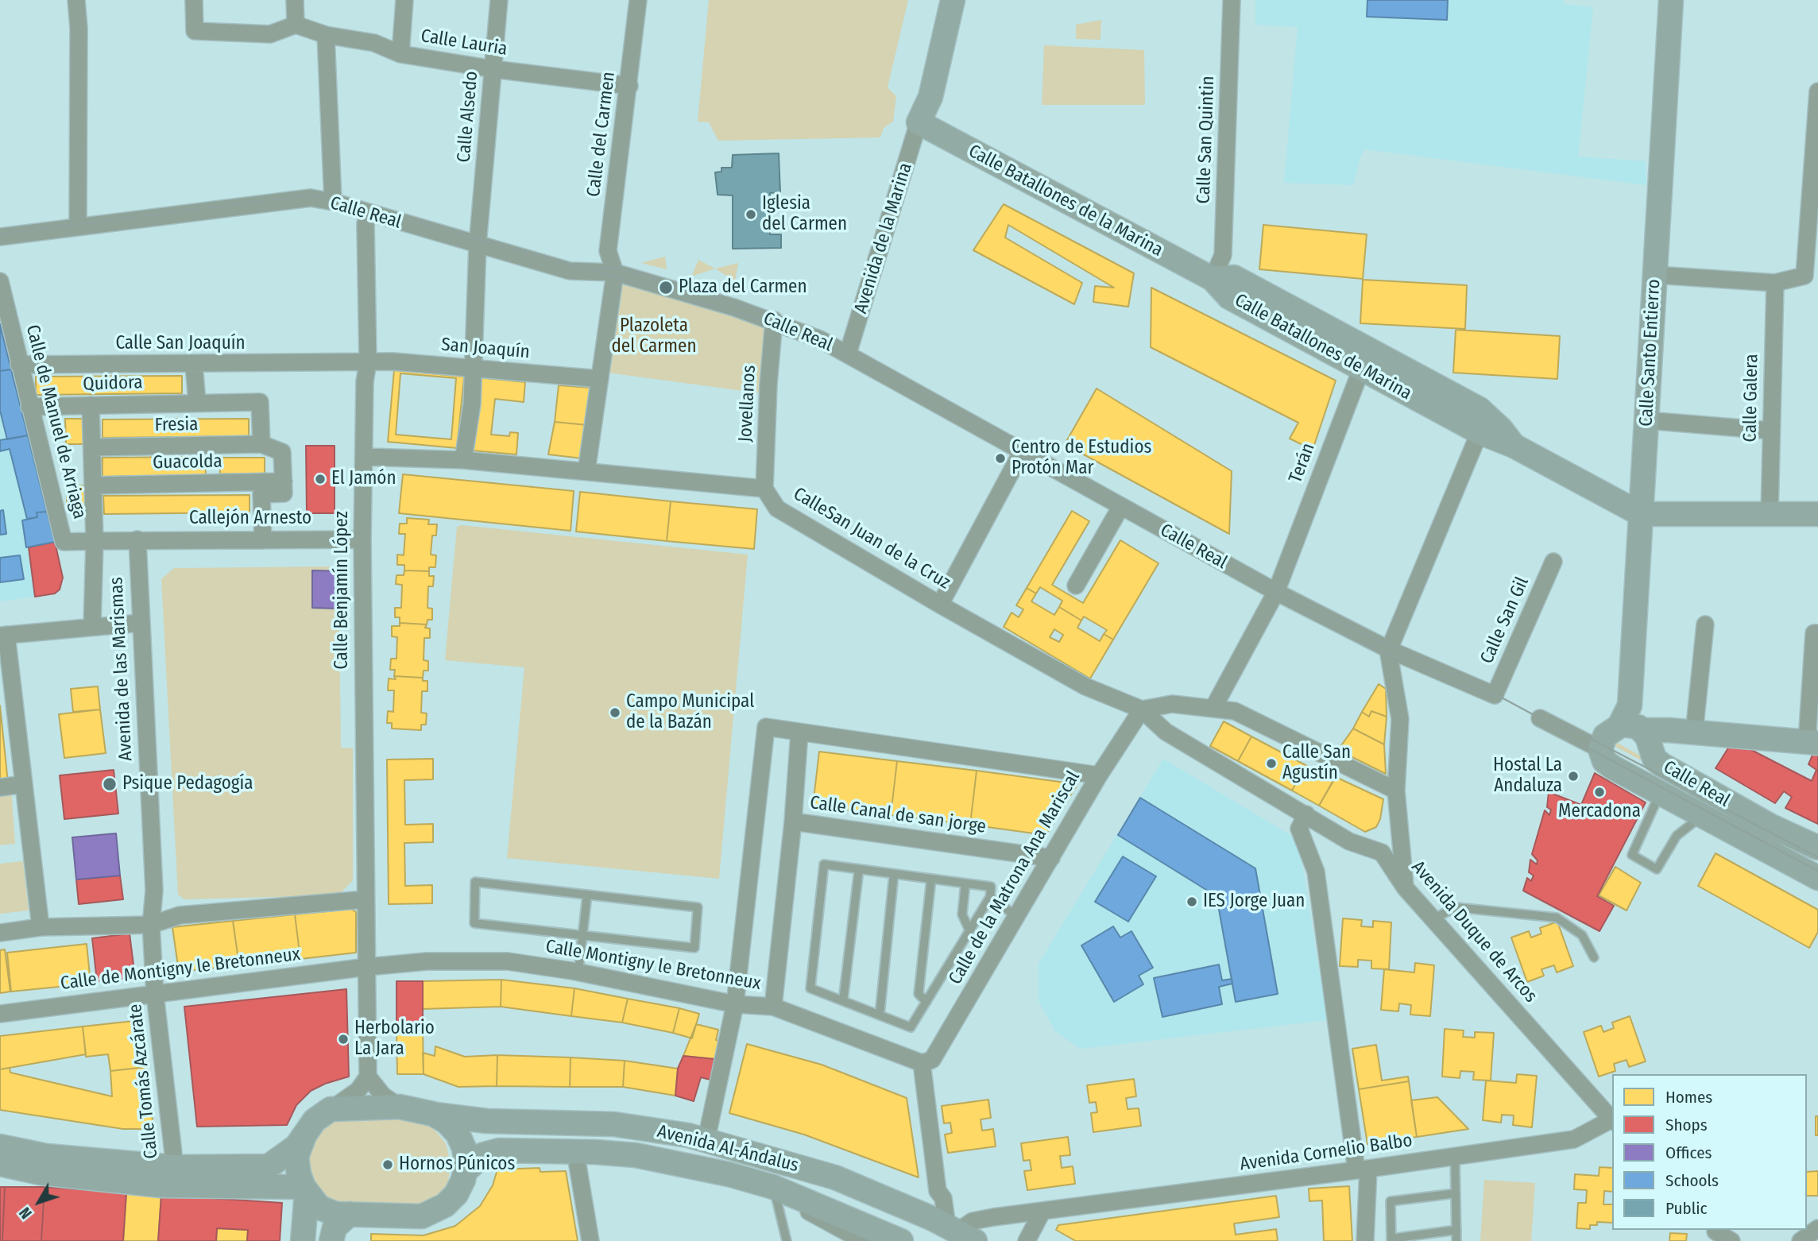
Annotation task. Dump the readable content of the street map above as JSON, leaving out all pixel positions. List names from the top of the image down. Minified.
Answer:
{"streets":{"street":["Calle Lauria","Calle Alsedo","Calle del Carmen","Calle San Quintin","Calle Batallones de la Marina","Calle Real","Avenida de la Marina","Calle San Joaquín","Calle Batallones de Marina","San Joaquín","Calle Santo Entierro","Quidora","Calle Galera","Jovellanos","Calle de Manuel de Arriaga","Fresia","Guacolda","Terán","Callejón Arnesto","CalleSan Juan de la Cruz","Calle Benjamín López","Calle San Gil","Avenida de las Marismas","Calle Canal de san jorge","Calle de la Matrona Ana Mariscal","Avenida Duque de Arcos","Calle Montigny le Bretonneux","Calle de Montigny le Bretonneux","Calle Tomás Azcárate","Avenida Al-Ándalus","Avenida Cornelio Balbo"]},"crossings":[["Calle Lauria","Calle Alsedo"],["Calle Lauria","Calle del Carmen"],["Calle Alsedo","Calle Real"],["Calle Alsedo","San Joaquín"],["Calle del Carmen","Calle Real"],["Calle San Quintin","Calle Batallones de la Marina"],["Calle San Quintin","Calle Batallones de Marina"],["Calle Batallones de la Marina","Avenida de la Marina"],["Calle Batallones de la Marina","Calle Batallones de Marina"],["Calle Real","Avenida de la Marina"],["Calle Real","Calle Santo Entierro"],["Calle Real","Jovellanos"],["Calle Real","Terán"],["Calle Real","Calle Benjamín López"],["Calle Real","Calle San Gil"],["Calle San Joaquín","San Joaquín"],["Calle San Joaquín","Calle de Manuel de Arriaga"],["Calle Batallones de Marina","Calle Santo Entierro"],["Calle Batallones de Marina","Terán"],["San Joaquín","Calle Benjamín López"],["Quidora","Calle de Manuel de Arriaga"],["Quidora","Fresia"],["Quidora","Avenida de las Marismas"],["Jovellanos","CalleSan Juan de la Cruz"],["Calle de Manuel de Arriaga","Avenida de las Marismas"],["Fresia","Avenida de las Marismas"],["Guacolda","Avenida de las Marismas"],["Callejón Arnesto","Calle Benjamín López"],["Callejón Arnesto","Avenida de las Marismas"],["CalleSan Juan de la Cruz","Calle de la Matrona Ana Mariscal"],["CalleSan Juan de la Cruz","Avenida Duque de Arcos"],["Calle Benjamín López","Calle Montigny le Bretonneux"],["Calle Benjamín López","Calle de Montigny le Bretonneux"],["Avenida de las Marismas","Calle Tomás Azcárate"],["Calle Canal de san jorge","Calle de la Matrona Ana Mariscal"],["Calle de la Matrona Ana Mariscal","Avenida Duque de Arcos"],["Calle de la Matrona Ana Mariscal","Calle Montigny le Bretonneux"],["Avenida Duque de Arcos","Avenida Cornelio Balbo"],["Calle Montigny le Bretonneux","Calle de Montigny le Bretonneux"],["Calle de Montigny le Bretonneux","Calle Tomás Azcárate"],["Avenida Al-Ándalus","Avenida Cornelio Balbo"]],"parks":["Plazoleta del Carmen"],"places":["Iglesia del Carmen","Plaza del Carmen","Centro de Estudios Protón Mar","El Jamón","Campo Municipal de la Bazán","Calle San Agustín","Hostal La Andaluza","Psique Pedagogía","Mercadona","IES Jorge Juan","Herbolario La Jara","Hornos Púnicos"],"legend":["Homes","Shops","Offices","Schools","Public"],"north":"bottom left"}
